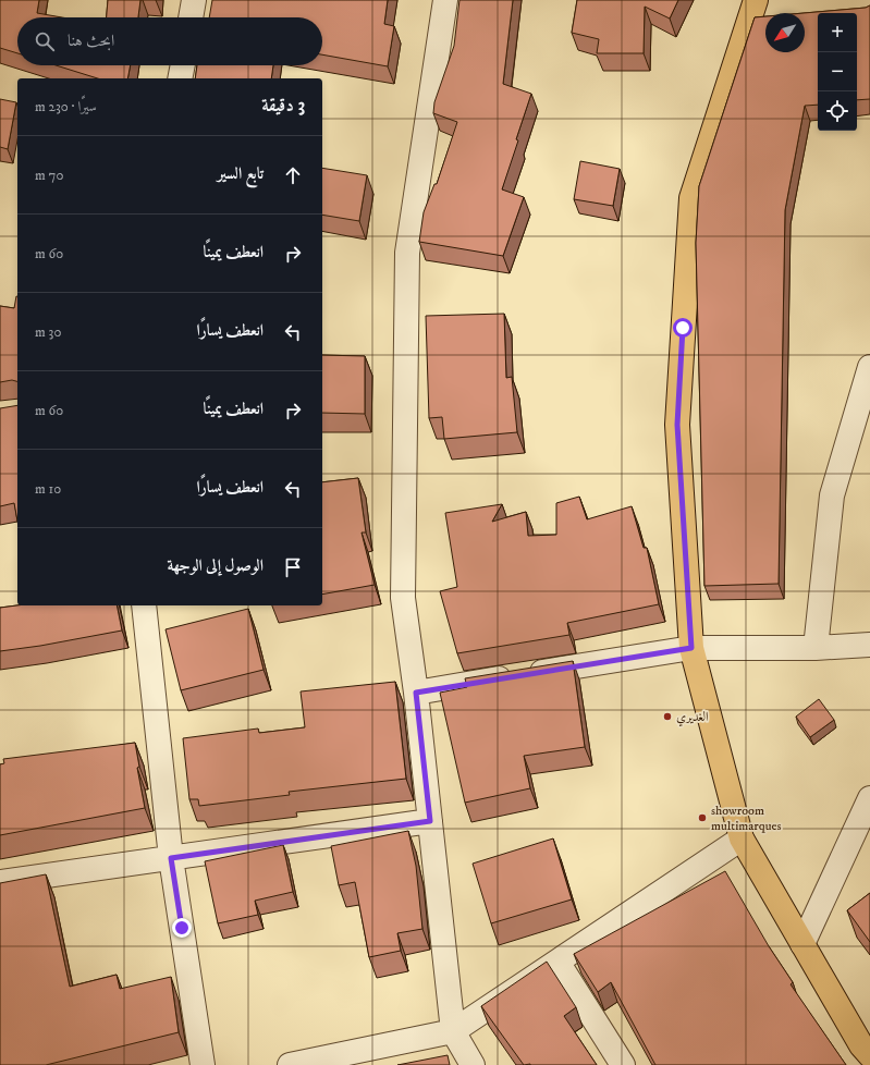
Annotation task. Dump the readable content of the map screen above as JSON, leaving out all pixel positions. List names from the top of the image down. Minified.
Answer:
{"places":["الغديري","showroom multimarques"],"north":"bottom left","page":{"map_buttons":["+","−"],"search":"ابحث هنا","heading":["3 دقيقة","سيرًا · 230 m"],"list":[["تابع السير","70 m"],["انعطف يمينًا","60 m"],["انعطف يسارًا","30 m"],["انعطف يمينًا","60 m"],["انعطف يسارًا","10 m"],"الوصول إلى الوجهة"]}}
